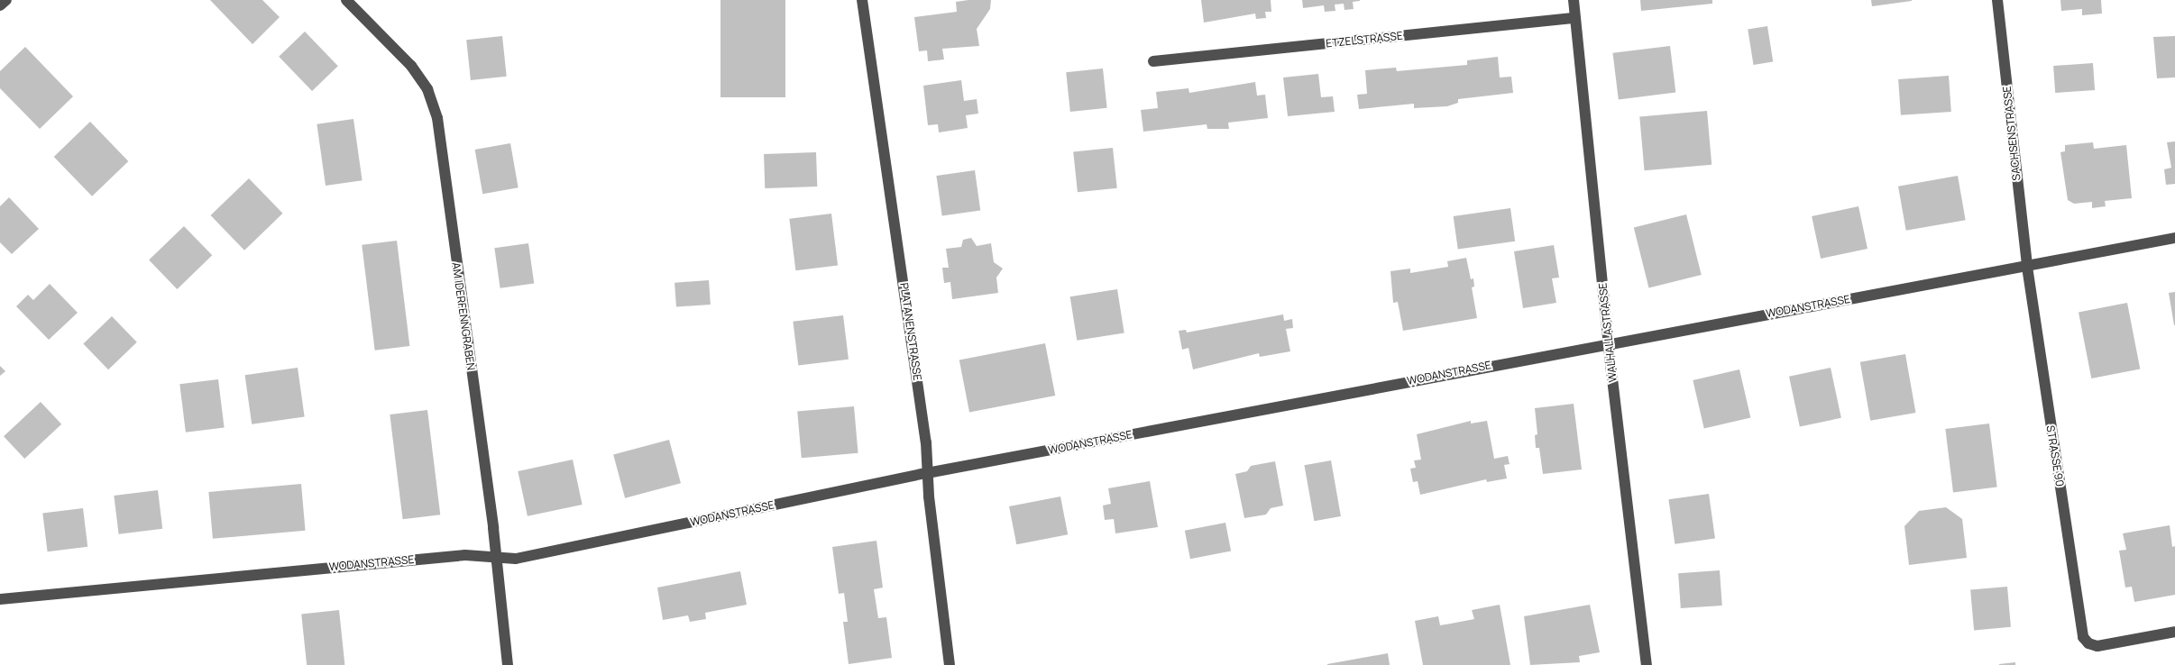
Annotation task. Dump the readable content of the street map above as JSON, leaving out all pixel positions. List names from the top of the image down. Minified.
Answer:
{"streets":{"street":["ETZELSTRASSE","SACHSENSTRASSE","WODANSTRASSE","AM IDERFENNGRABEN","PLATANENSTRASSE","WALHALLASTRASSE","STRASSE 90"]},"crossings":[["ETZELSTRASSE","WALHALLASTRASSE"],["SACHSENSTRASSE","WODANSTRASSE"],["SACHSENSTRASSE","STRASSE 90"],["WODANSTRASSE","AM IDERFENNGRABEN"],["WODANSTRASSE","PLATANENSTRASSE"],["WODANSTRASSE","WALHALLASTRASSE"],["WODANSTRASSE","STRASSE 90"]]}
